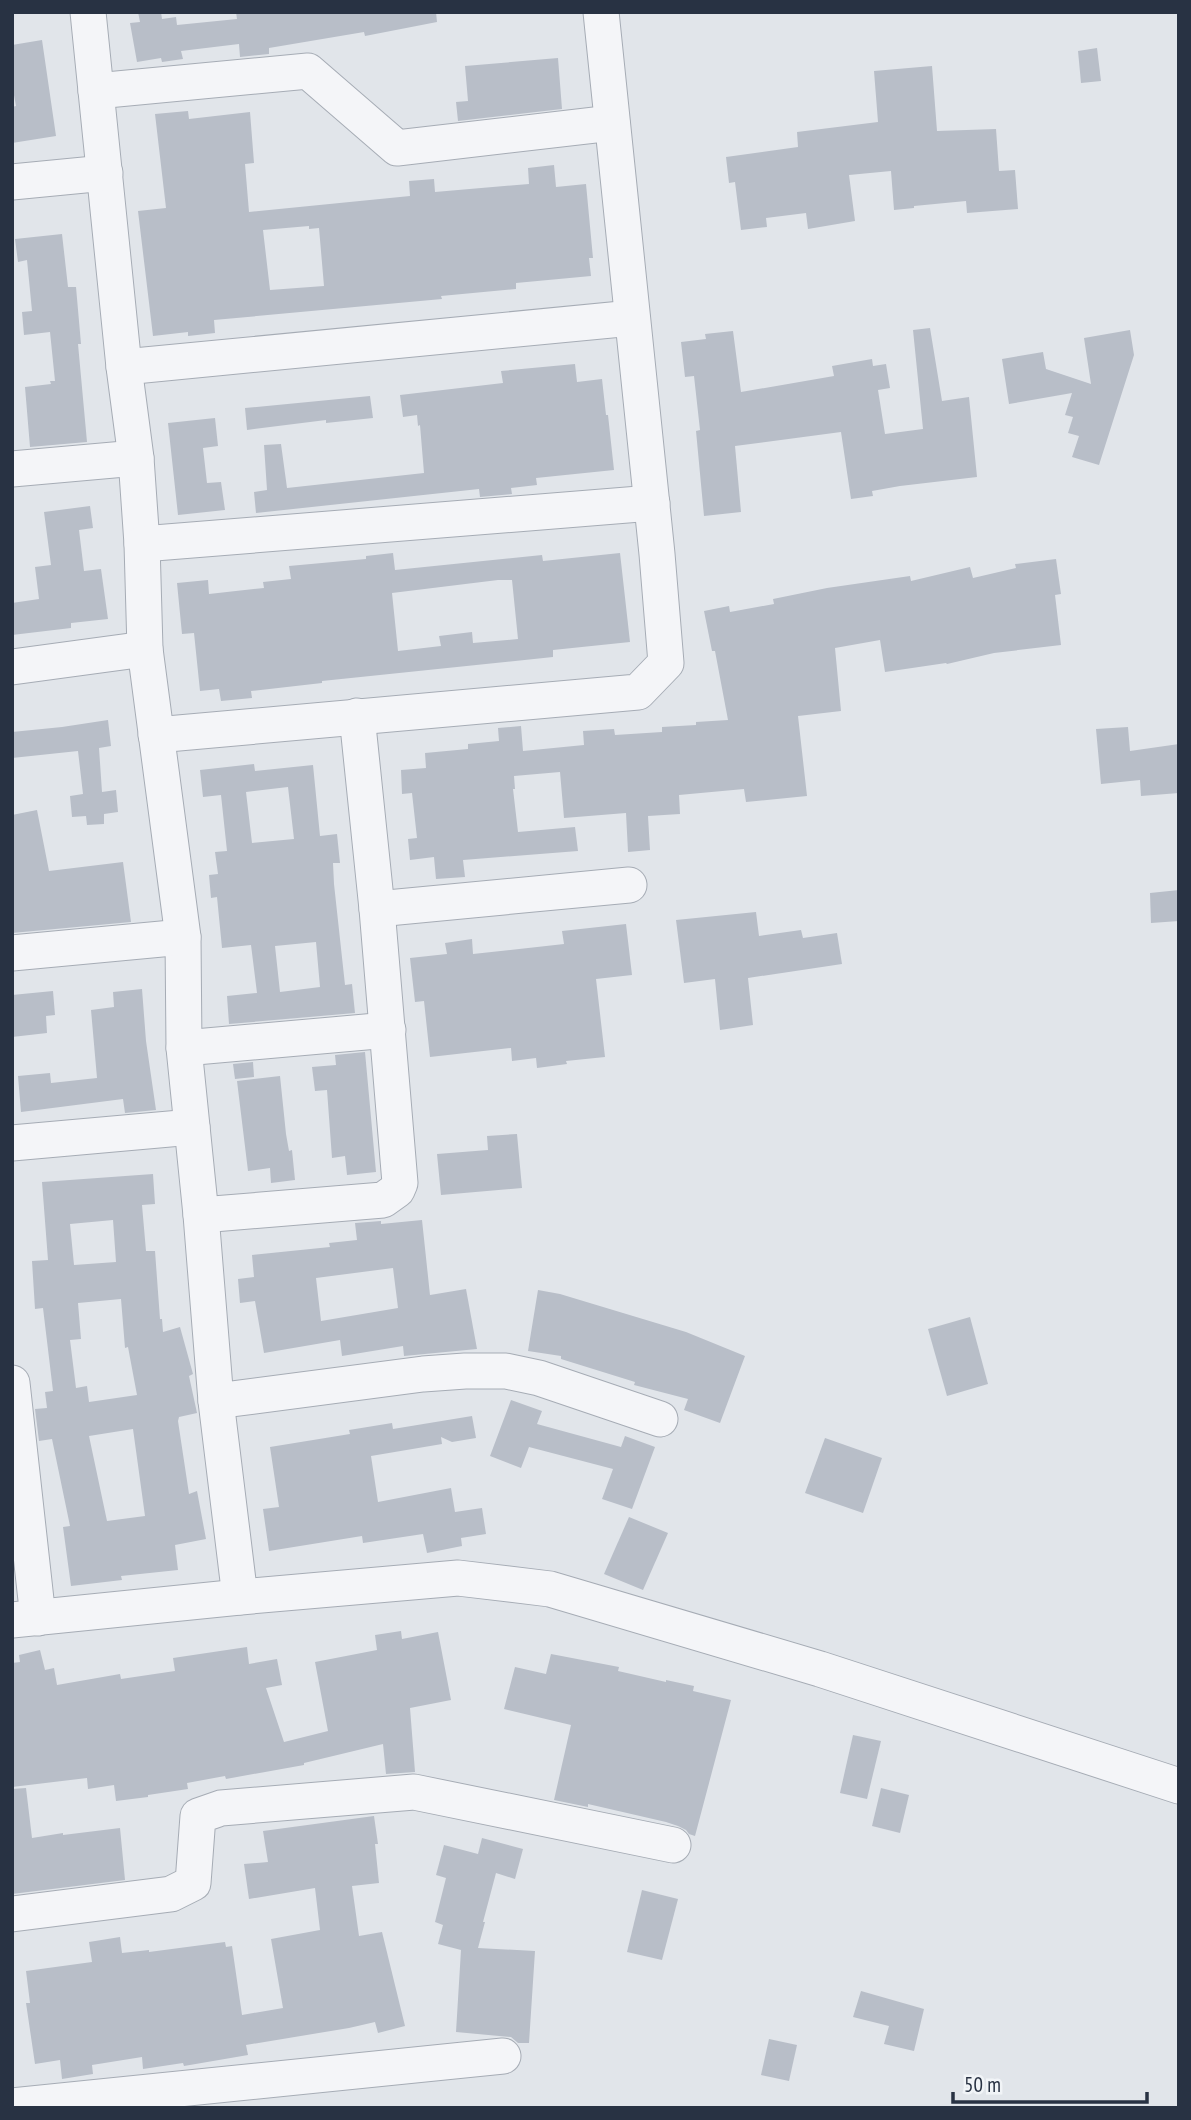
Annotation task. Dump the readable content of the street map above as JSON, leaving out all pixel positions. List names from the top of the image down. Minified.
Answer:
{"scale_bar":"50 m"}
